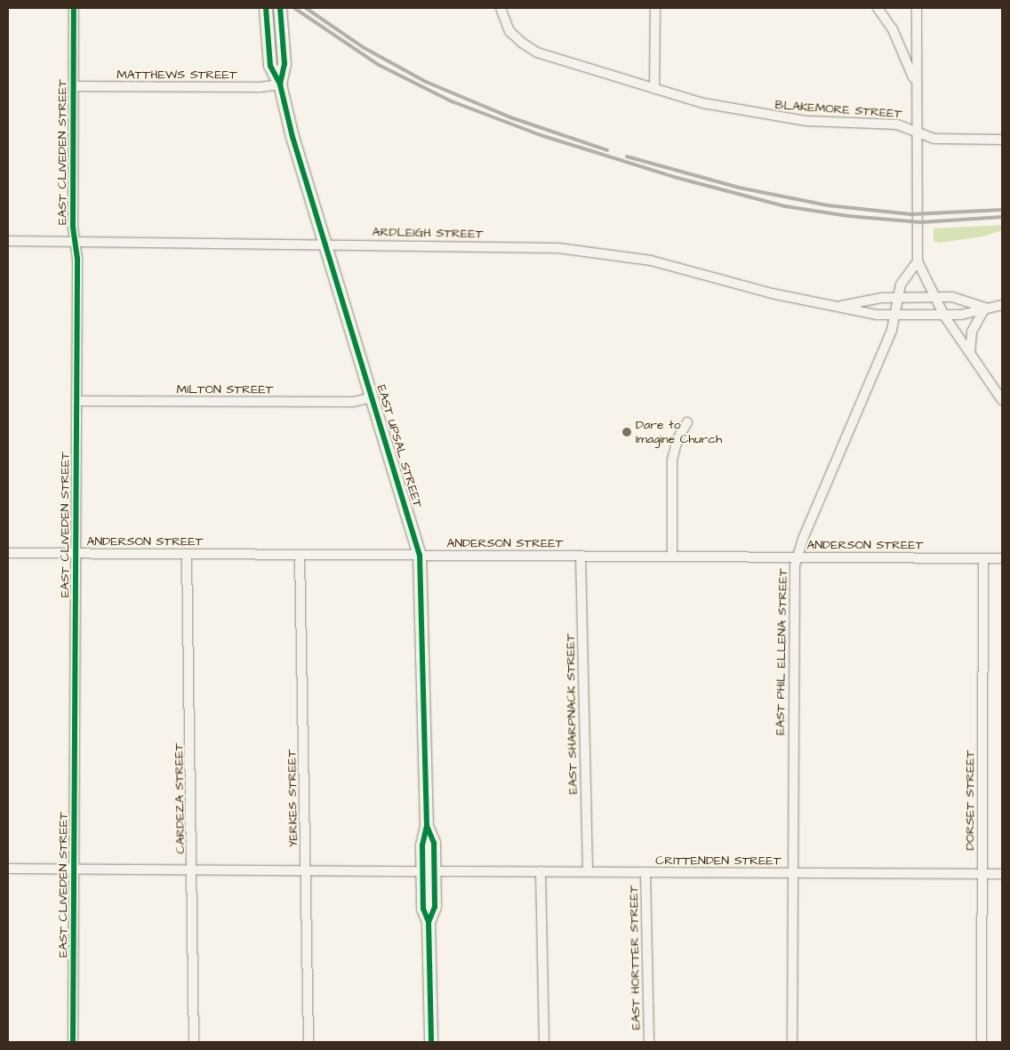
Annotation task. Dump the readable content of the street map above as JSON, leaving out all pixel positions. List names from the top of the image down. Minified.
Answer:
{"streets":{"street":["MATTHEWS STREET","BLAKEMORE STREET","EAST CLIVEDEN STREET","ARDLEIGH STREET","MILTON STREET","EAST UPSAL STREET","ANDERSON STREET","EAST PHIL ELLENA STREET","EAST SHARPNACK STREET","CARDEZA STREET","YERKES STREET","DORSET STREET","CRITTENDEN STREET","EAST HORTTER STREET"]},"crossings":[["MATTHEWS STREET","EAST CLIVEDEN STREET"],["MATTHEWS STREET","EAST UPSAL STREET"],["EAST CLIVEDEN STREET","ARDLEIGH STREET"],["EAST CLIVEDEN STREET","MILTON STREET"],["EAST CLIVEDEN STREET","ANDERSON STREET"],["EAST CLIVEDEN STREET","CRITTENDEN STREET"],["ARDLEIGH STREET","EAST UPSAL STREET"],["ARDLEIGH STREET","EAST PHIL ELLENA STREET"],["MILTON STREET","EAST UPSAL STREET"],["EAST UPSAL STREET","ANDERSON STREET"],["EAST UPSAL STREET","CRITTENDEN STREET"],["ANDERSON STREET","EAST PHIL ELLENA STREET"],["ANDERSON STREET","EAST SHARPNACK STREET"],["ANDERSON STREET","CARDEZA STREET"],["ANDERSON STREET","YERKES STREET"],["ANDERSON STREET","DORSET STREET"],["EAST PHIL ELLENA STREET","CRITTENDEN STREET"],["EAST SHARPNACK STREET","CRITTENDEN STREET"],["CARDEZA STREET","CRITTENDEN STREET"],["YERKES STREET","CRITTENDEN STREET"],["DORSET STREET","CRITTENDEN STREET"],["CRITTENDEN STREET","EAST HORTTER STREET"]],"places":["Dare to Imagine Church"]}
